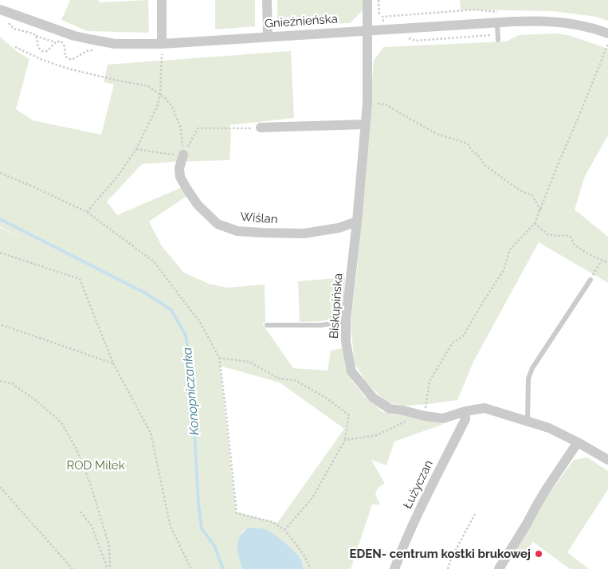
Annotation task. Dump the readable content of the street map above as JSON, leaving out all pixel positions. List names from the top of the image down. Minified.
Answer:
{"streets":{"street":["Gnieźnieńska","Wiślan","Biskupińska","Łużyczan"]},"crossings":[["Gnieźnieńska","Biskupińska"],["Wiślan","Biskupińska"],["Biskupińska","Łużyczan"]],"water":["Konopniczanka"],"parks":["ROD Miłek"],"places":["EDEN- centrum kostki brukowej"]}
